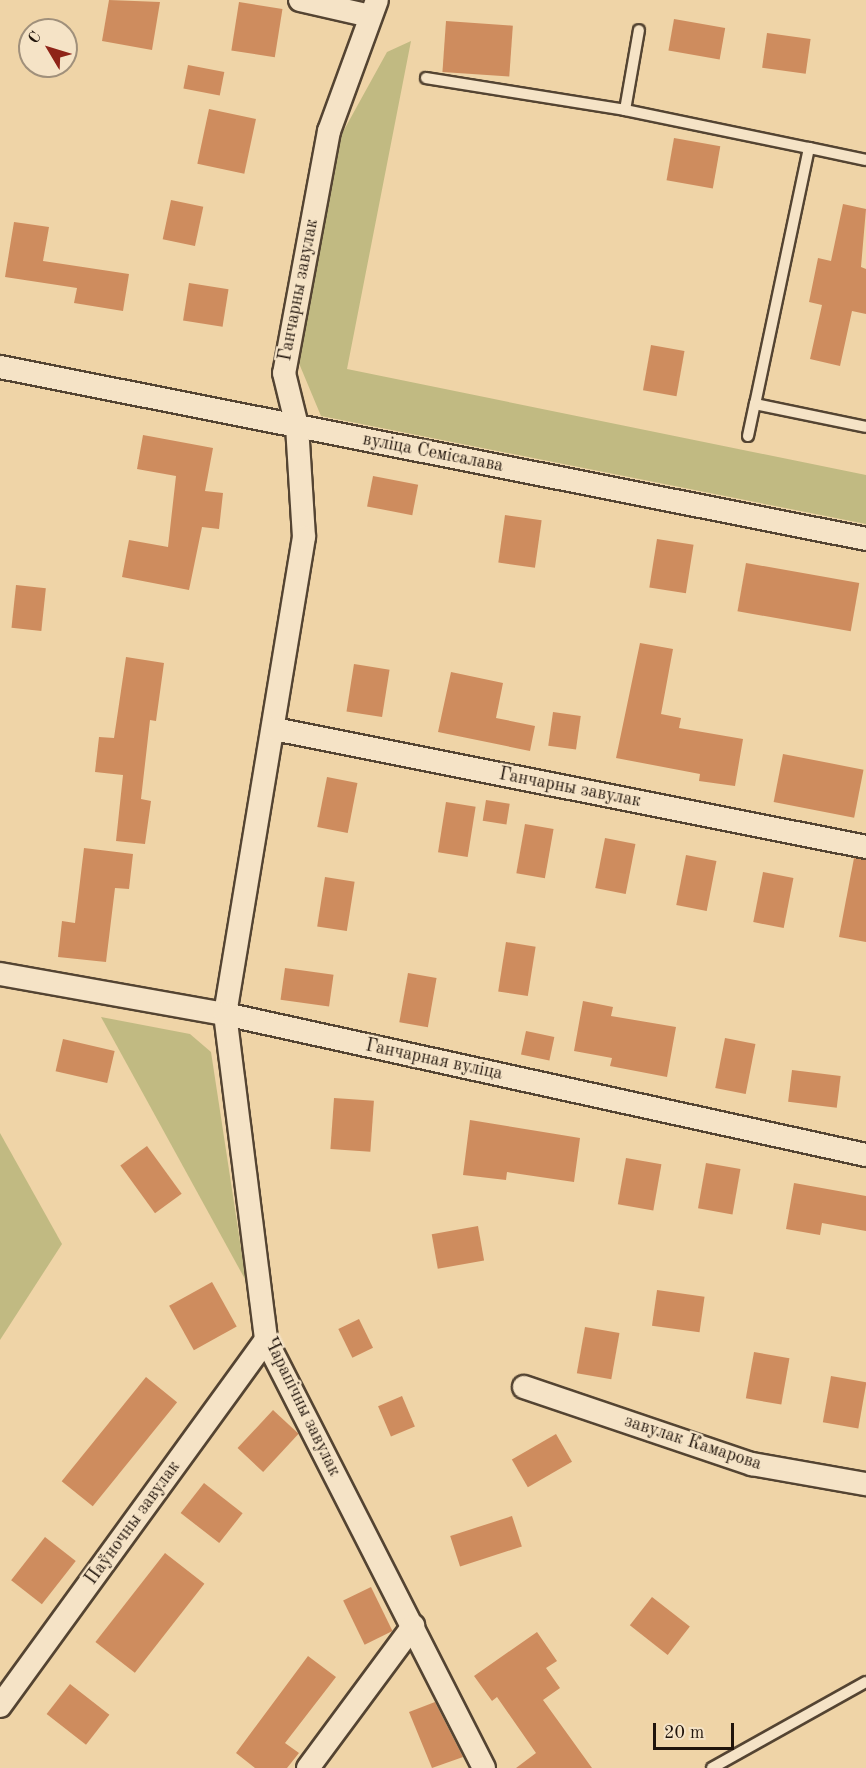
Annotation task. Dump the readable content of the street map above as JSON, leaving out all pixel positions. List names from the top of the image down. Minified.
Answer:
{"streets":{"street":["Ганчарны завулак","вуліца Семісалава","Ганчарная вуліца","Чарапічны завулак","завулак Камарова","Паўночны завулак"]},"crossings":[["Ганчарны завулак","вуліца Семісалава"],["Ганчарны завулак","Ганчарная вуліца"],["Ганчарны завулак","Чарапічны завулак"],["Ганчарная вуліца","Чарапічны завулак"],["Чарапічны завулак","Паўночны завулак"]],"scale_bar":"20 m","north":"top left"}
